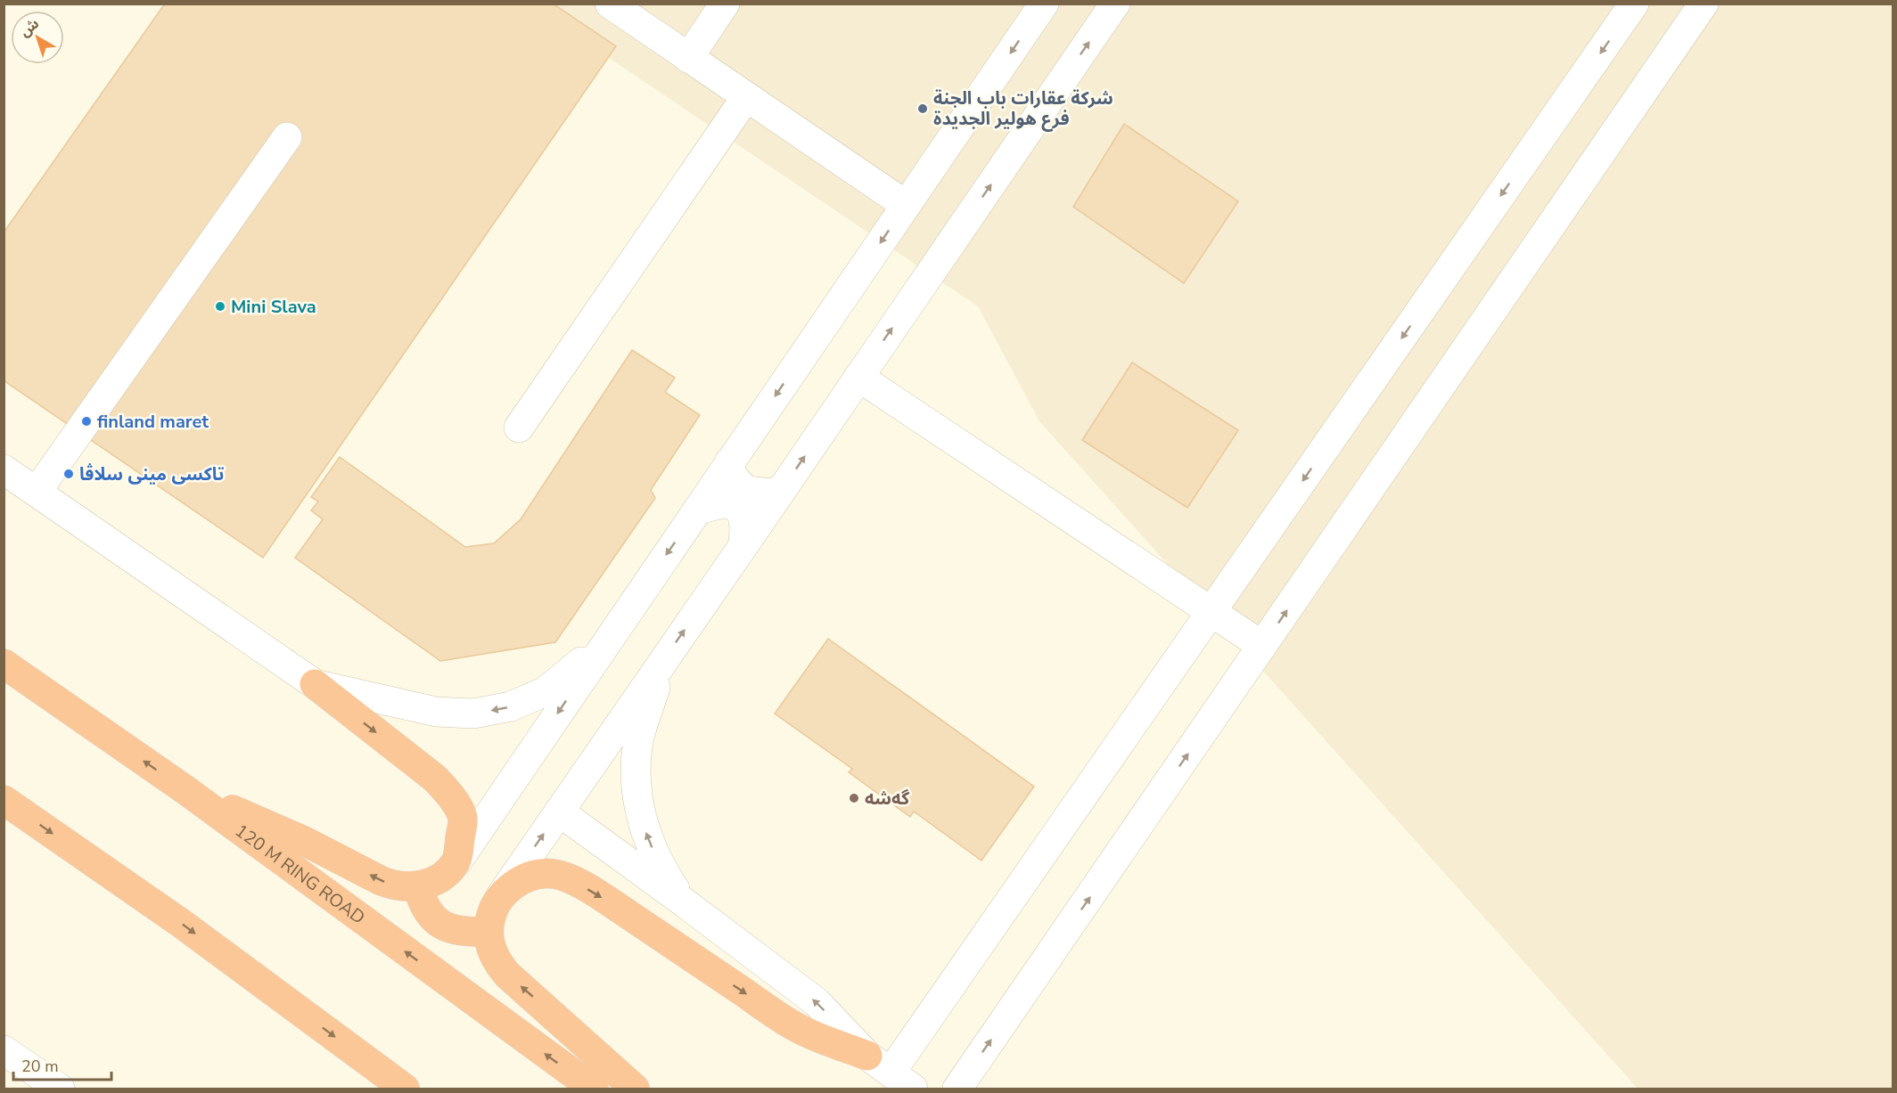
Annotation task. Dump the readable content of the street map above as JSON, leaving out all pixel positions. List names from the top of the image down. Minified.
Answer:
{"streets":{"highway":["120 M RING ROAD"]},"places":["شرکة عقارات باب الجنة فرع هولیر الجدیدة","Mini Slava","finland maret","تاکسی مینی سلاڤا","گەشە"],"scale_bar":"20 m","north":"top left"}
